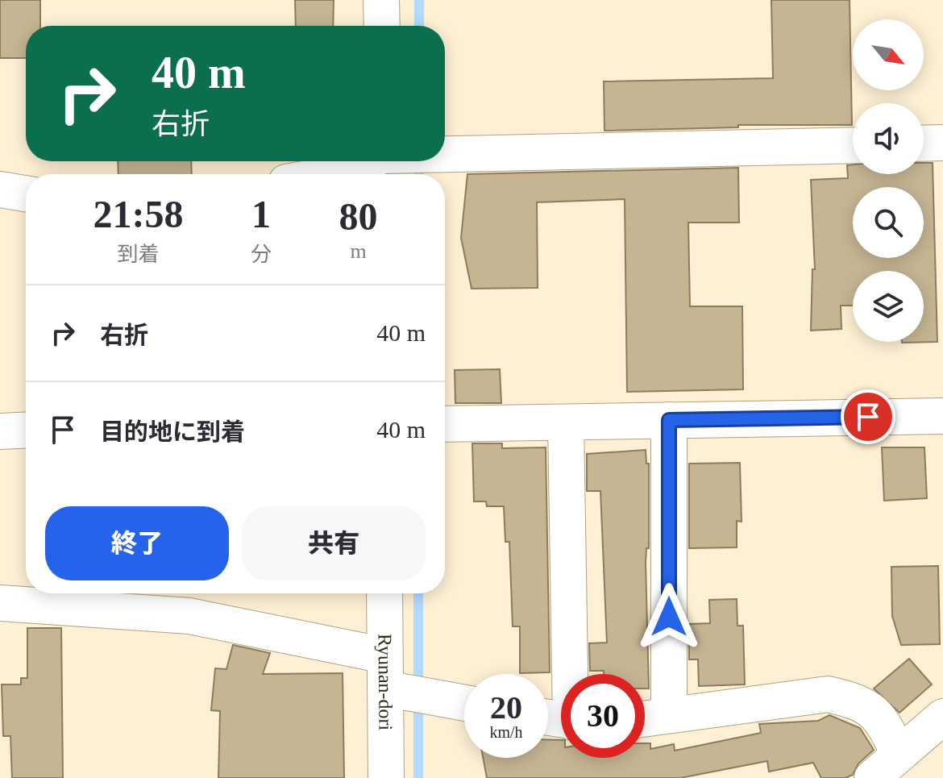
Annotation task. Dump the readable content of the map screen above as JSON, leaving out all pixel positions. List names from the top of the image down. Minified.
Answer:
{"streets":{"street":["Ryunan-dori"]},"north":"bottom right","page":{"turn":["40 m","右折"],"eta":["21:58","到着","1","分","80","m"],"list":[{"name":"右折","value":"40 m"},{"name":"目的地に到着","value":"40 m"}],"buttons":["終了","共有"],"speed":"20 km/h","limit":"30"}}
